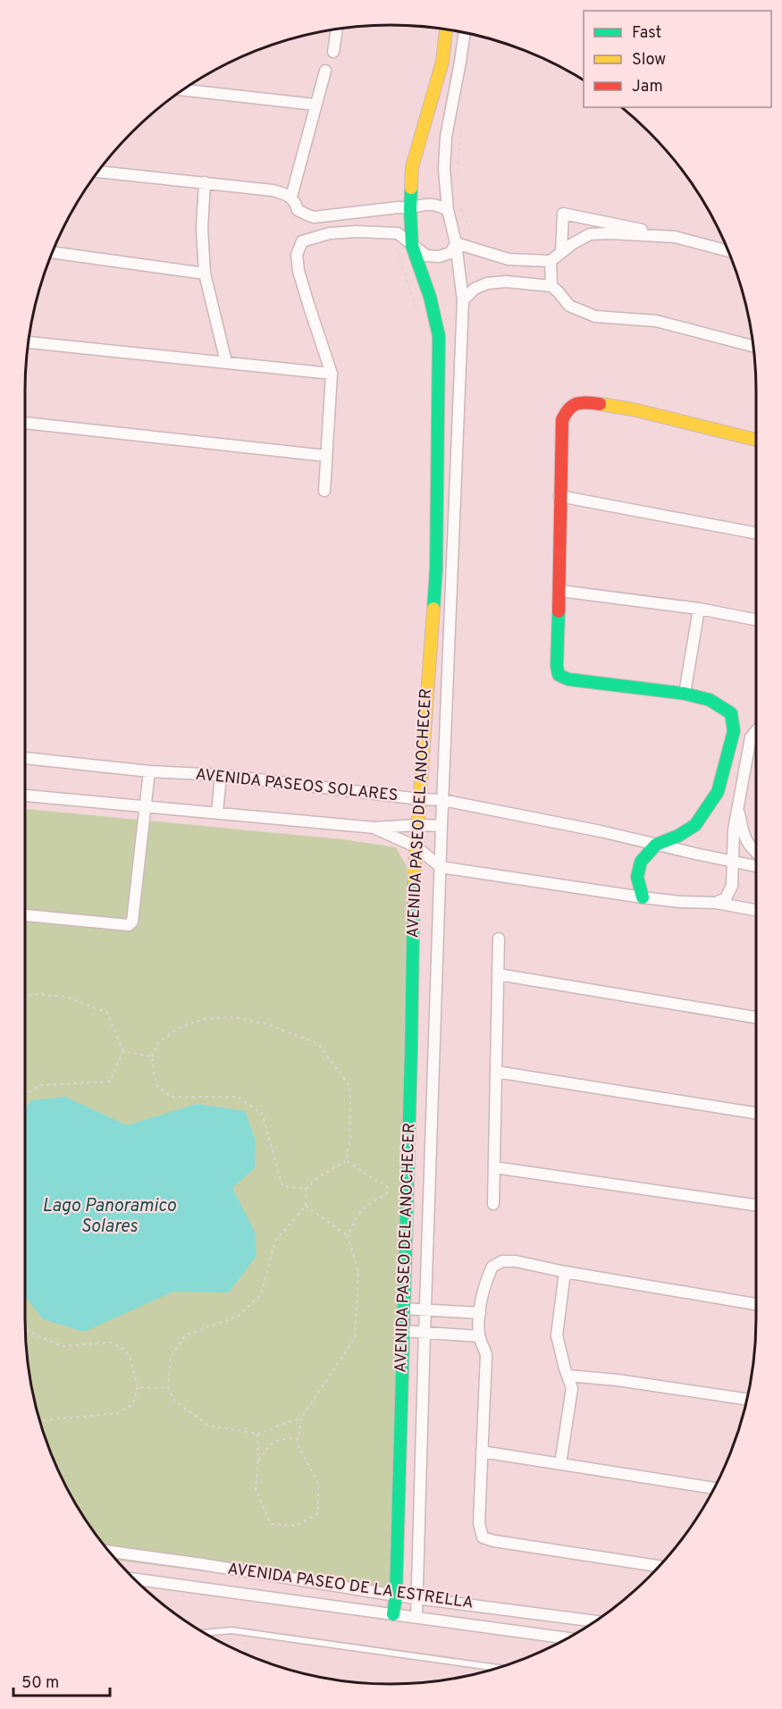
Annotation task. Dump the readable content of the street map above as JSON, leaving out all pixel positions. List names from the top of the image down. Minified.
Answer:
{"streets":{"street":["AVENIDA PASEOS SOLARES","AVENIDA PASEO DEL ANOCHECER","AVENIDA PASEO DE LA ESTRELLA"]},"crossings":[["AVENIDA PASEOS SOLARES","AVENIDA PASEO DEL ANOCHECER"],["AVENIDA PASEO DEL ANOCHECER","AVENIDA PASEO DE LA ESTRELLA"]],"water":["Lago Panoramico Solares"],"legend":["Fast","Slow","Jam"],"scale_bar":"50 m"}
